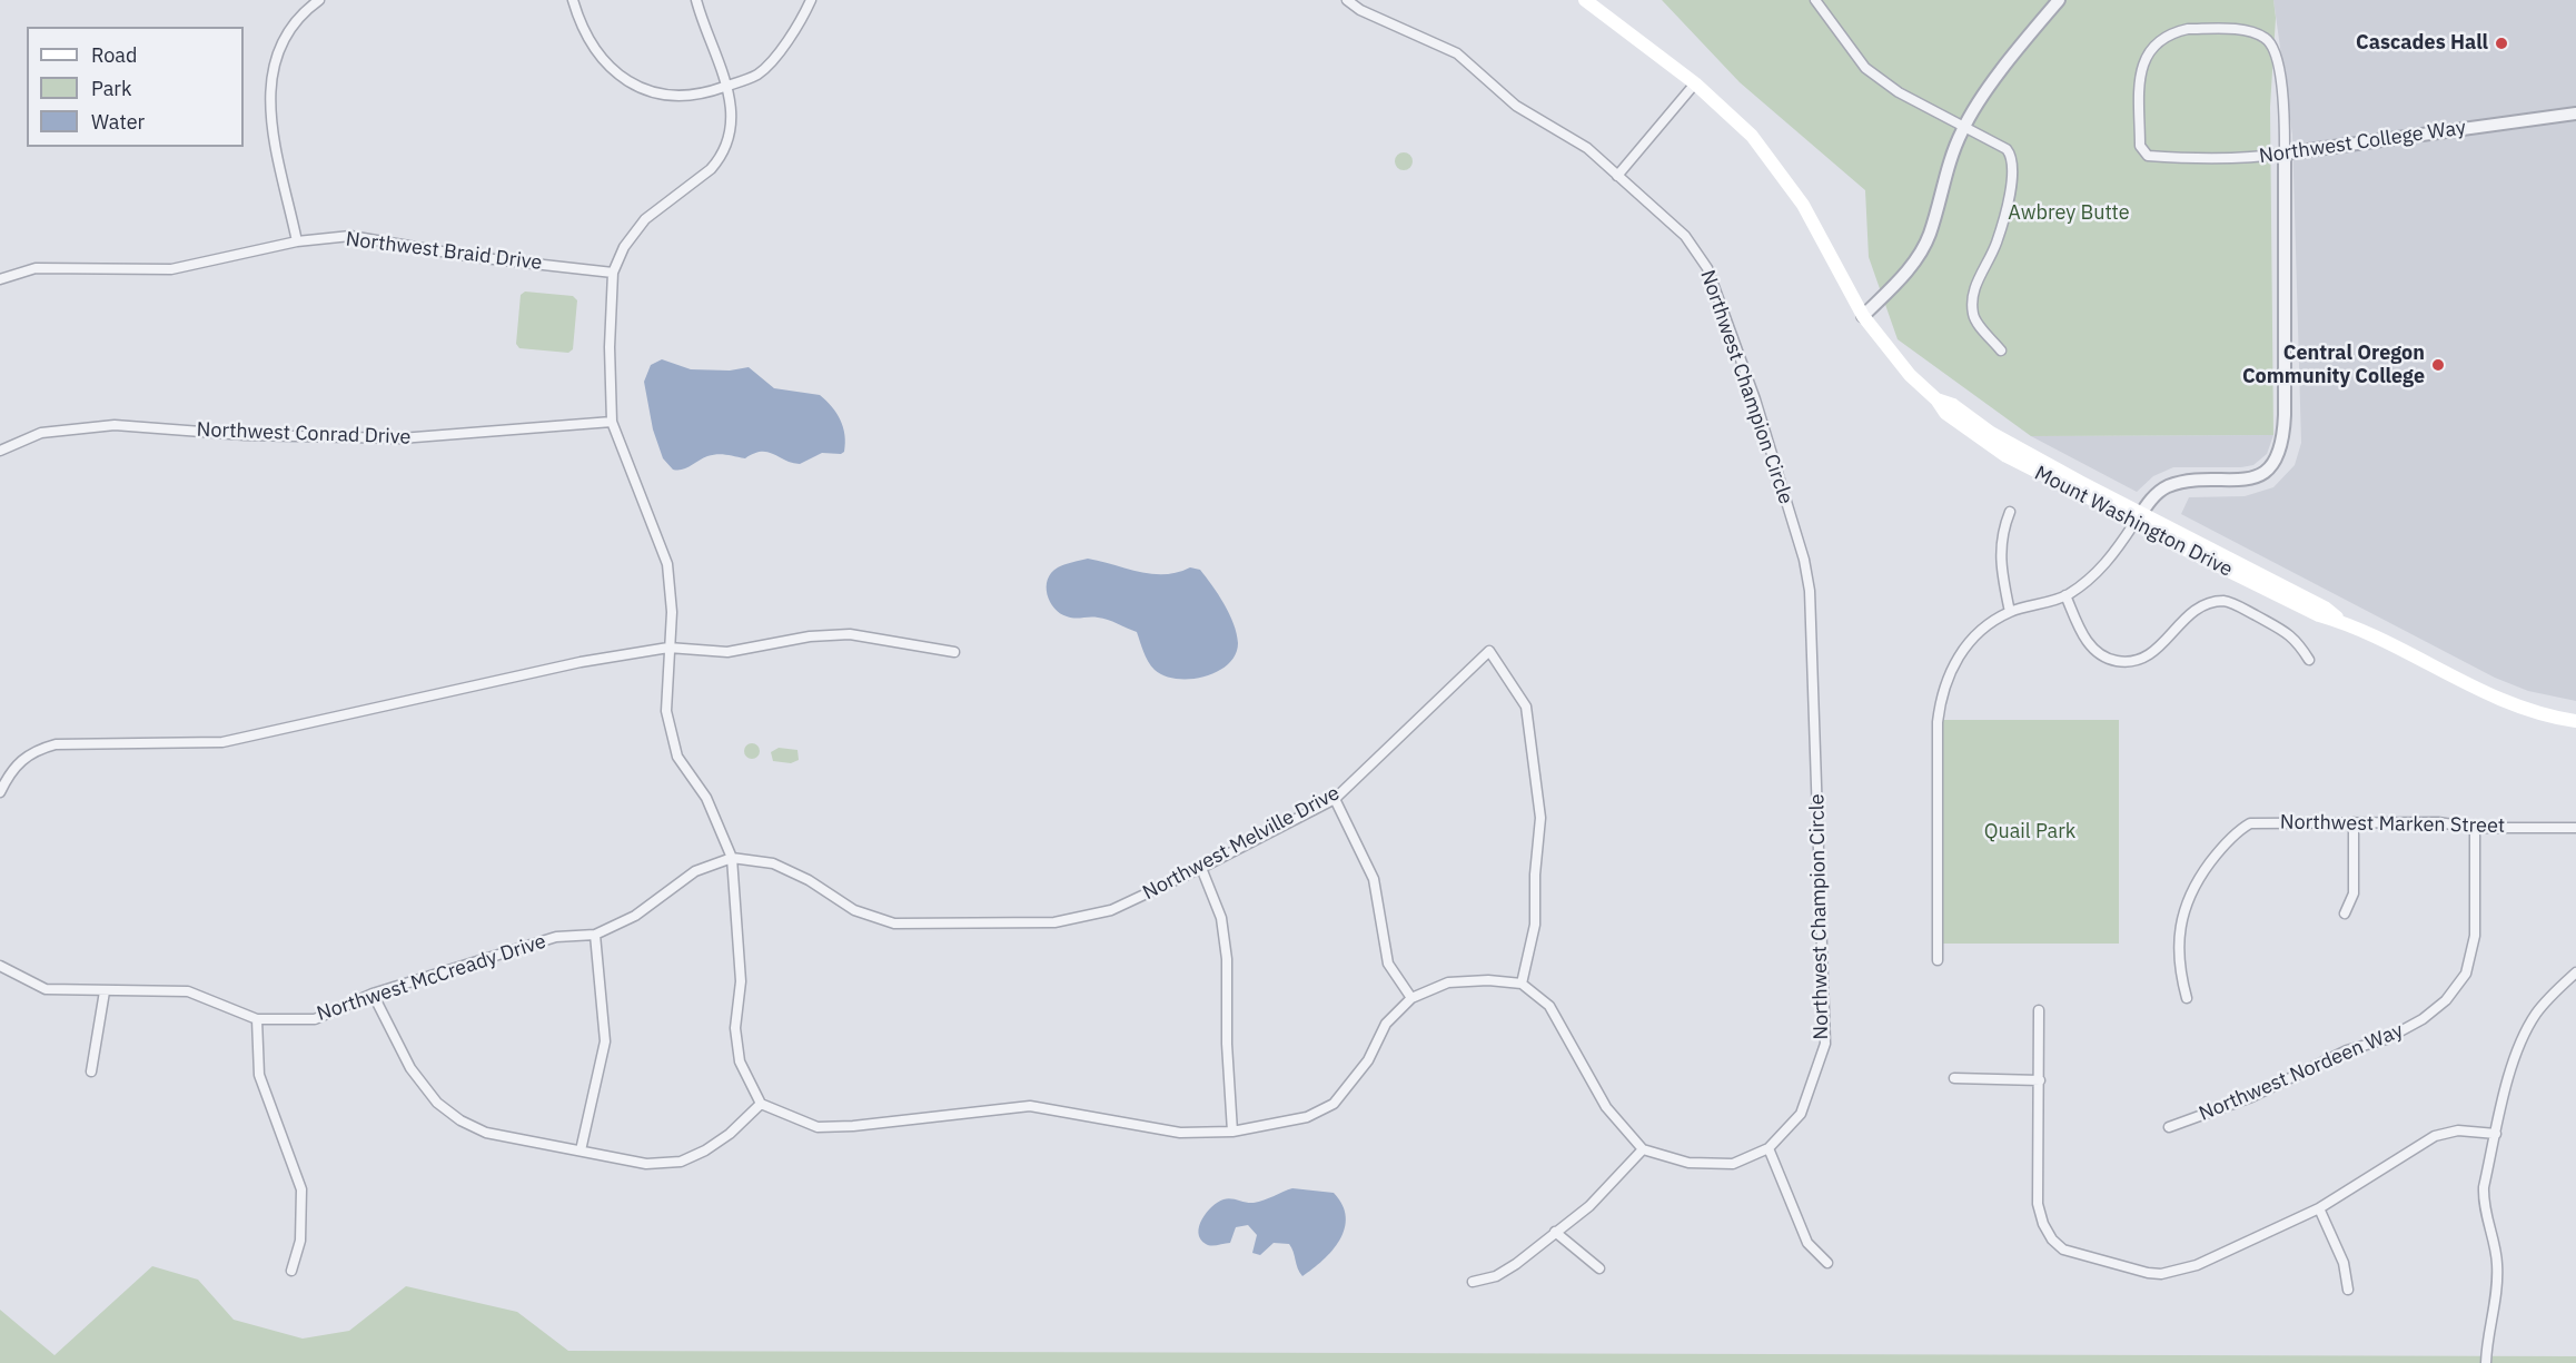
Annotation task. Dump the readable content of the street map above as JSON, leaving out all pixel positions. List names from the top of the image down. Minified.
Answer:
{"streets":{"main road":["Mount Washington Drive"],"street":["Northwest College Way","Northwest Braid Drive","Northwest Champion Circle","Northwest Conrad Drive","Northwest Marken Street","Northwest Melville Drive","Northwest McCready Drive","Northwest Nordeen Way"]},"crossings":[["Northwest Marken Street","Northwest Nordeen Way"],["Northwest Melville Drive","Northwest McCready Drive"]],"parks":["Awbrey Butte","Quail Park"],"places":["Cascades Hall","Central Oregon Community College"],"legend":["Road","Park","Water"]}
